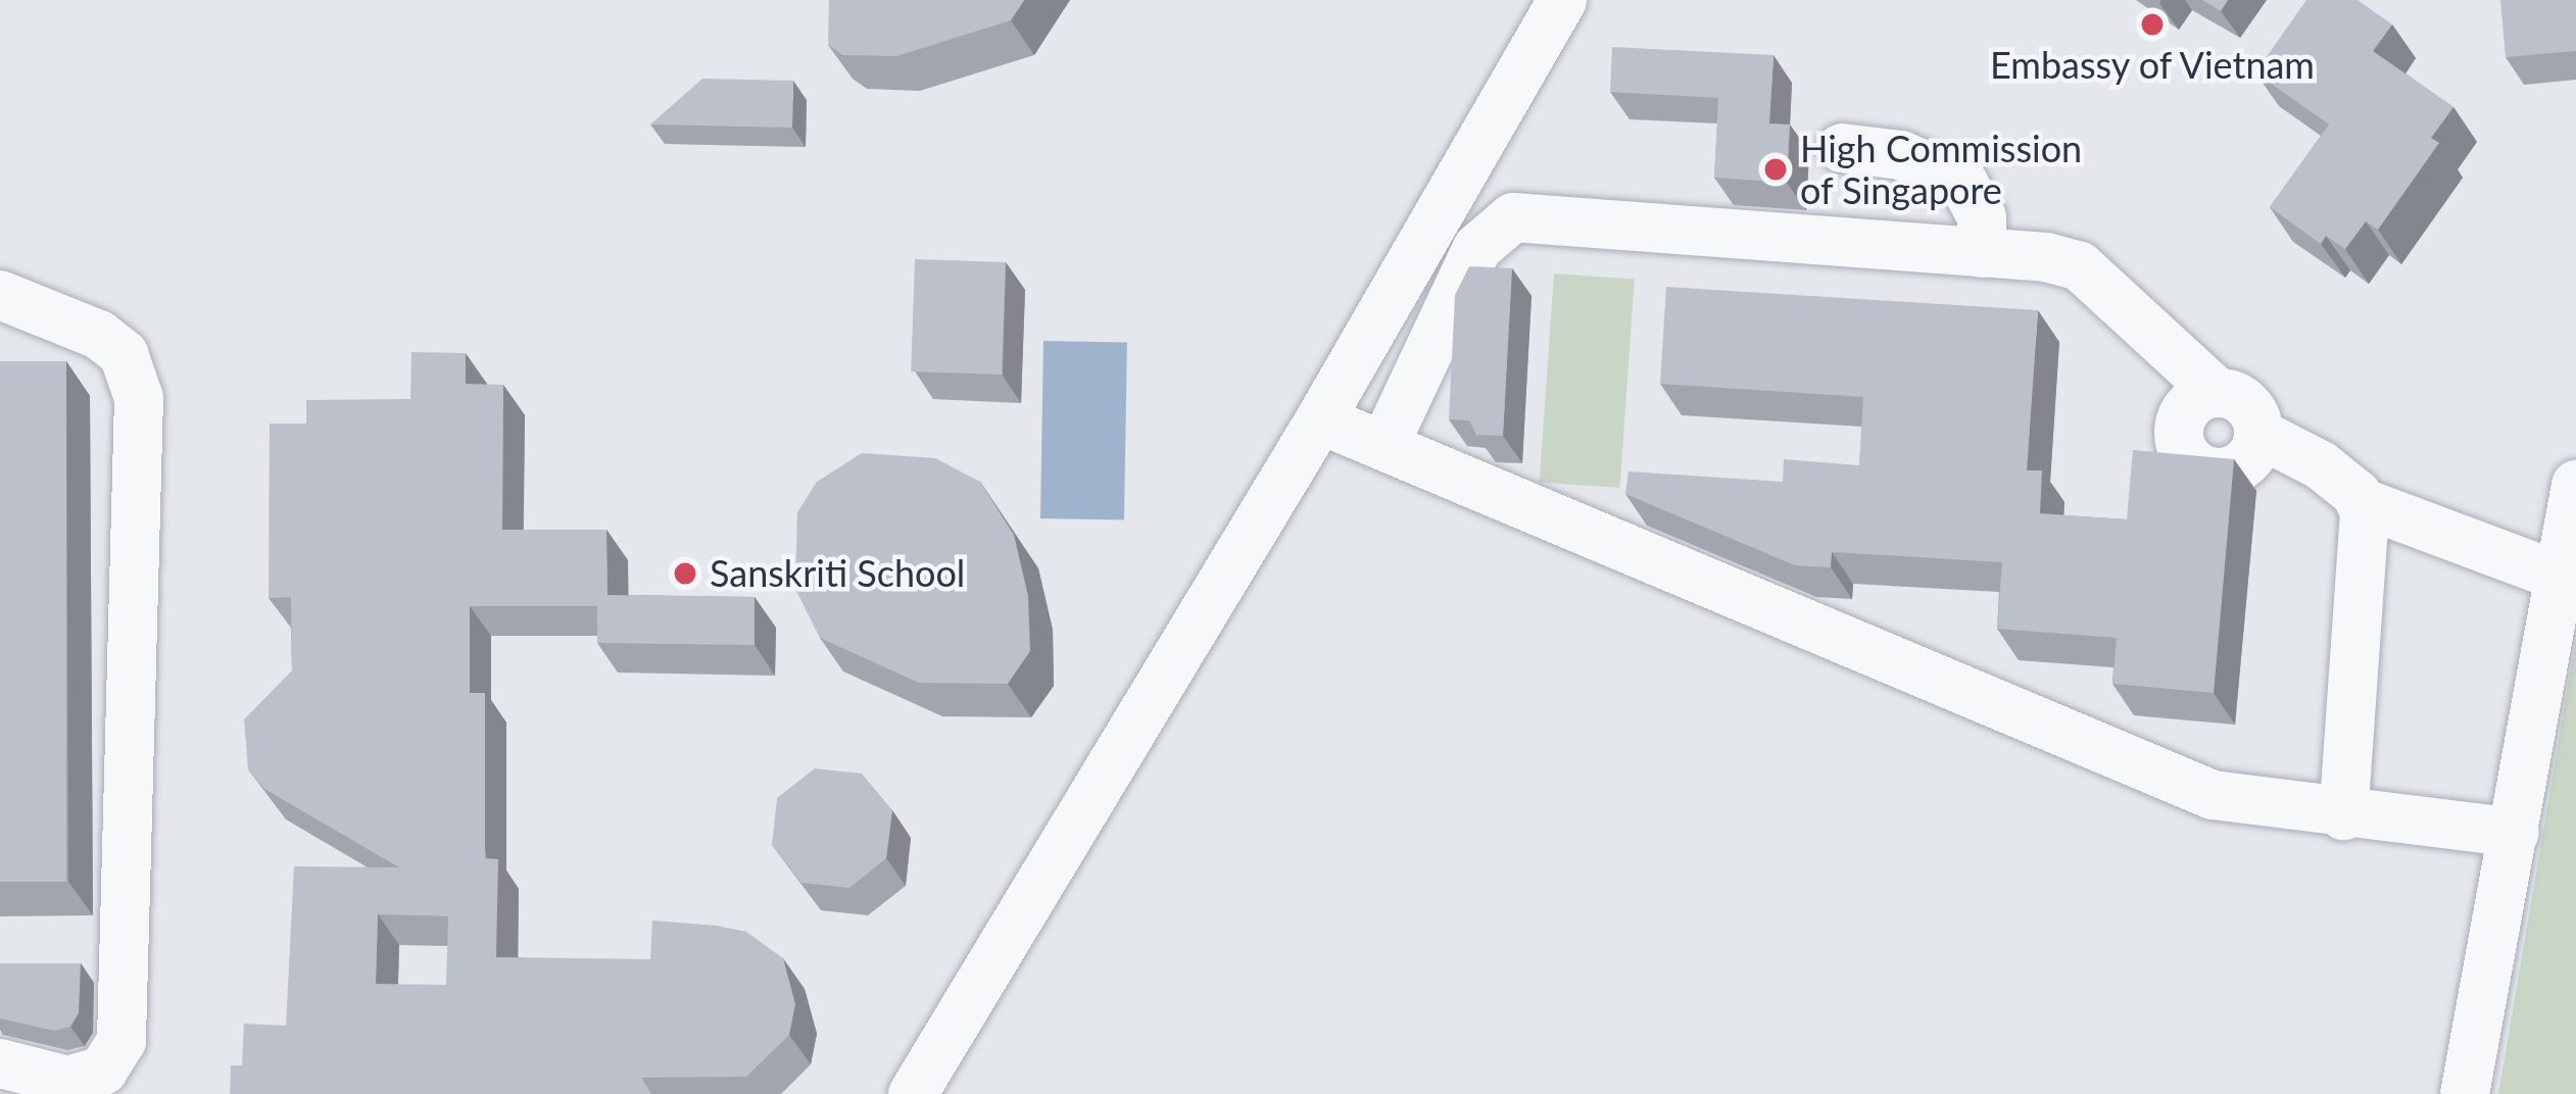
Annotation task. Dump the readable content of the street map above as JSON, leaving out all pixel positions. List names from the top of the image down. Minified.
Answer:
{"places":["Embassy of Vietnam","High Commission of Singapore","Sanskriti School"]}
